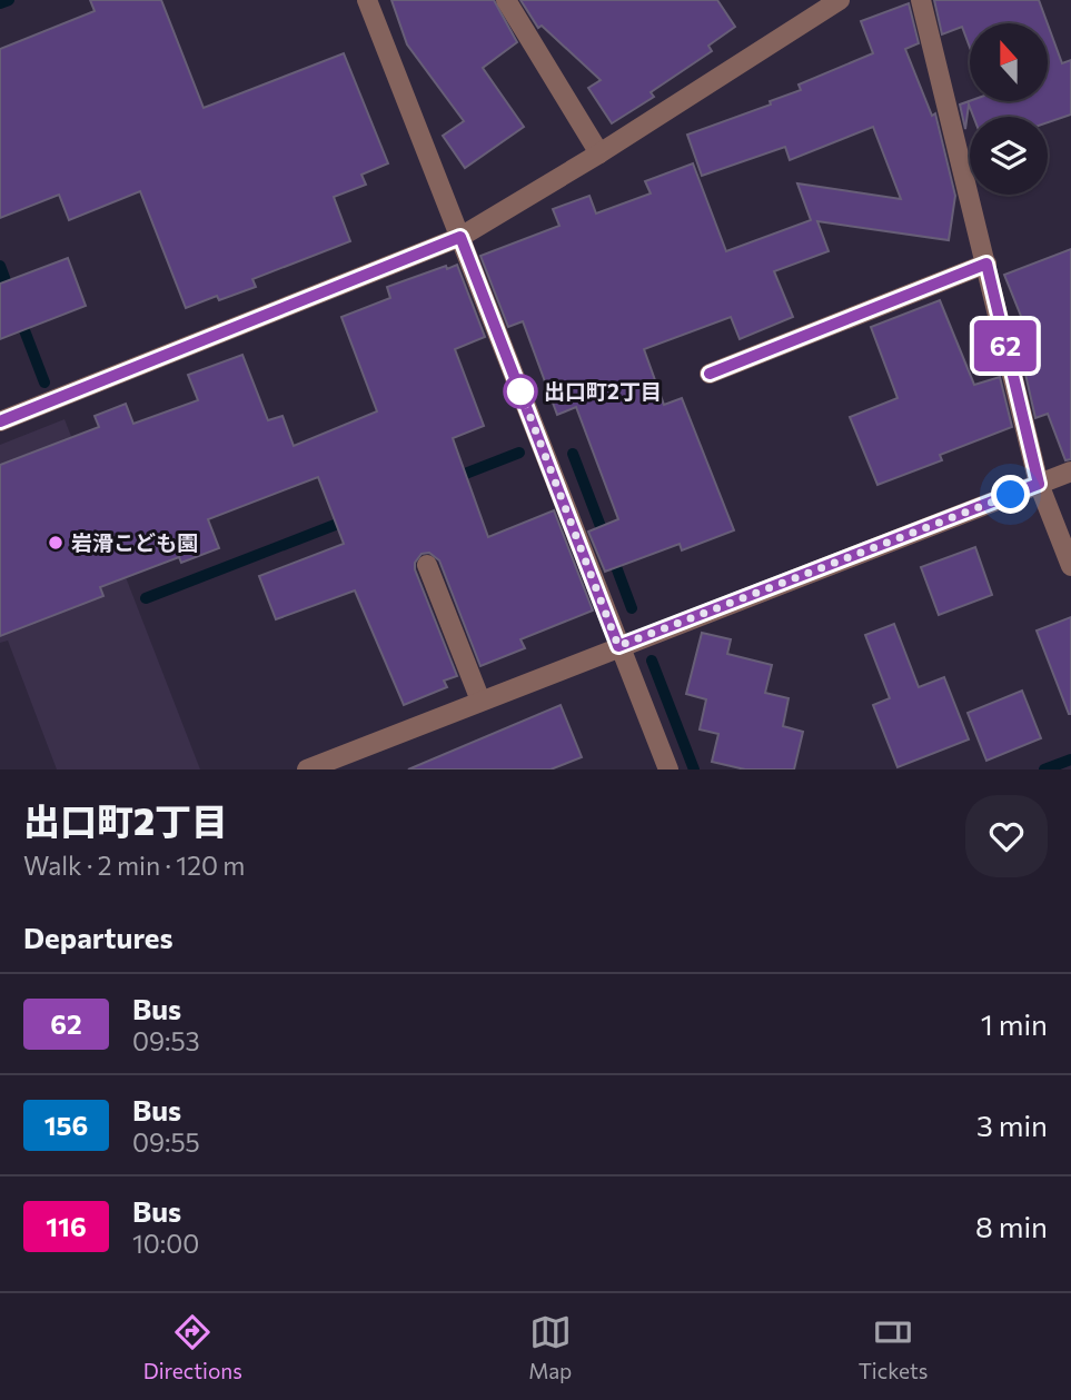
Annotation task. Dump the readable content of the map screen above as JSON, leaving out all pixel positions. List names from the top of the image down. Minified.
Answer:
{"places":["出口町2丁目","岩滑こども園"],"lines":["bus line 62"],"north":"top","page":{"on_map":"62","heading":[["出口町2丁目","Walk · 2 min · 120 m"],"Departures"],"list":[{"mark":"62","name":"Bus","note":"09:53","value":"1 min"},{"mark":"156","name":"Bus","note":"09:55","value":"3 min"},{"mark":"116","name":"Bus","note":"10:00","value":"8 min"}],"tabs":["Directions","Map","Tickets"]}}
